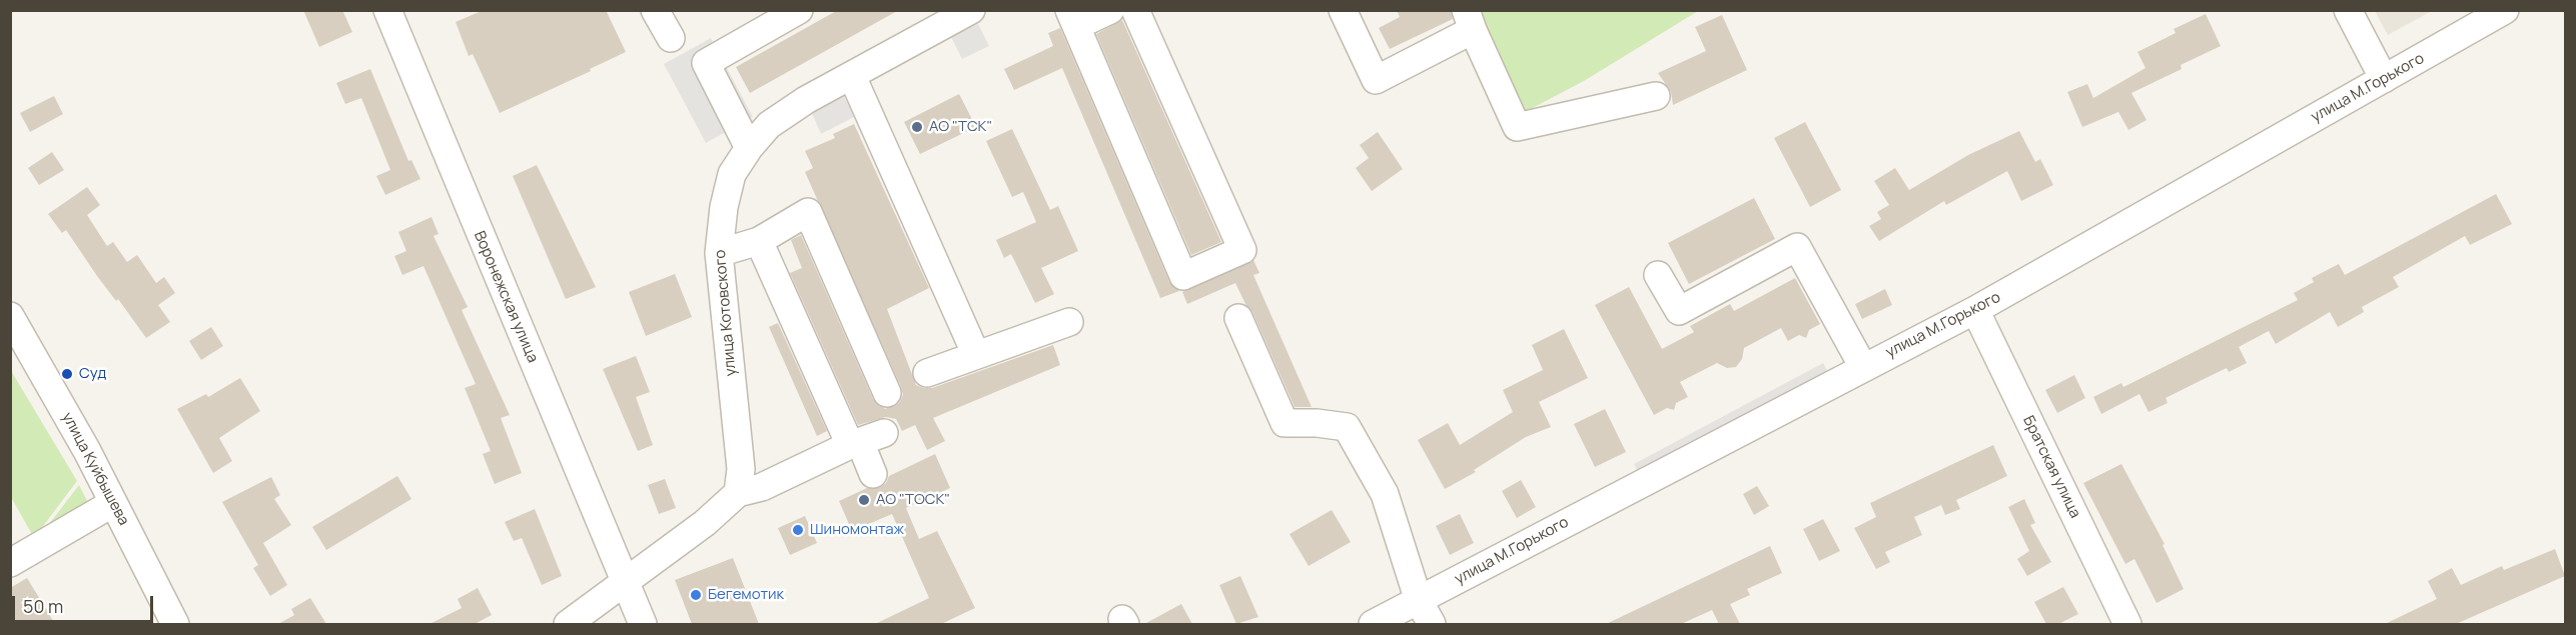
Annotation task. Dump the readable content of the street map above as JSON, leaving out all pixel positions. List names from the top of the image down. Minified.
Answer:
{"streets":{"street":["улица М.Горького","Воронежская улица","улица Котовского","Братская улица","улица Куйбышева"]},"crossings":[["улица М.Горького","Братская улица"]],"places":["АО \"ТСК\"","Суд","АО \"ТОСК\"","Шиномонтаж","Бегемотик"],"scale_bar":"50 m"}
